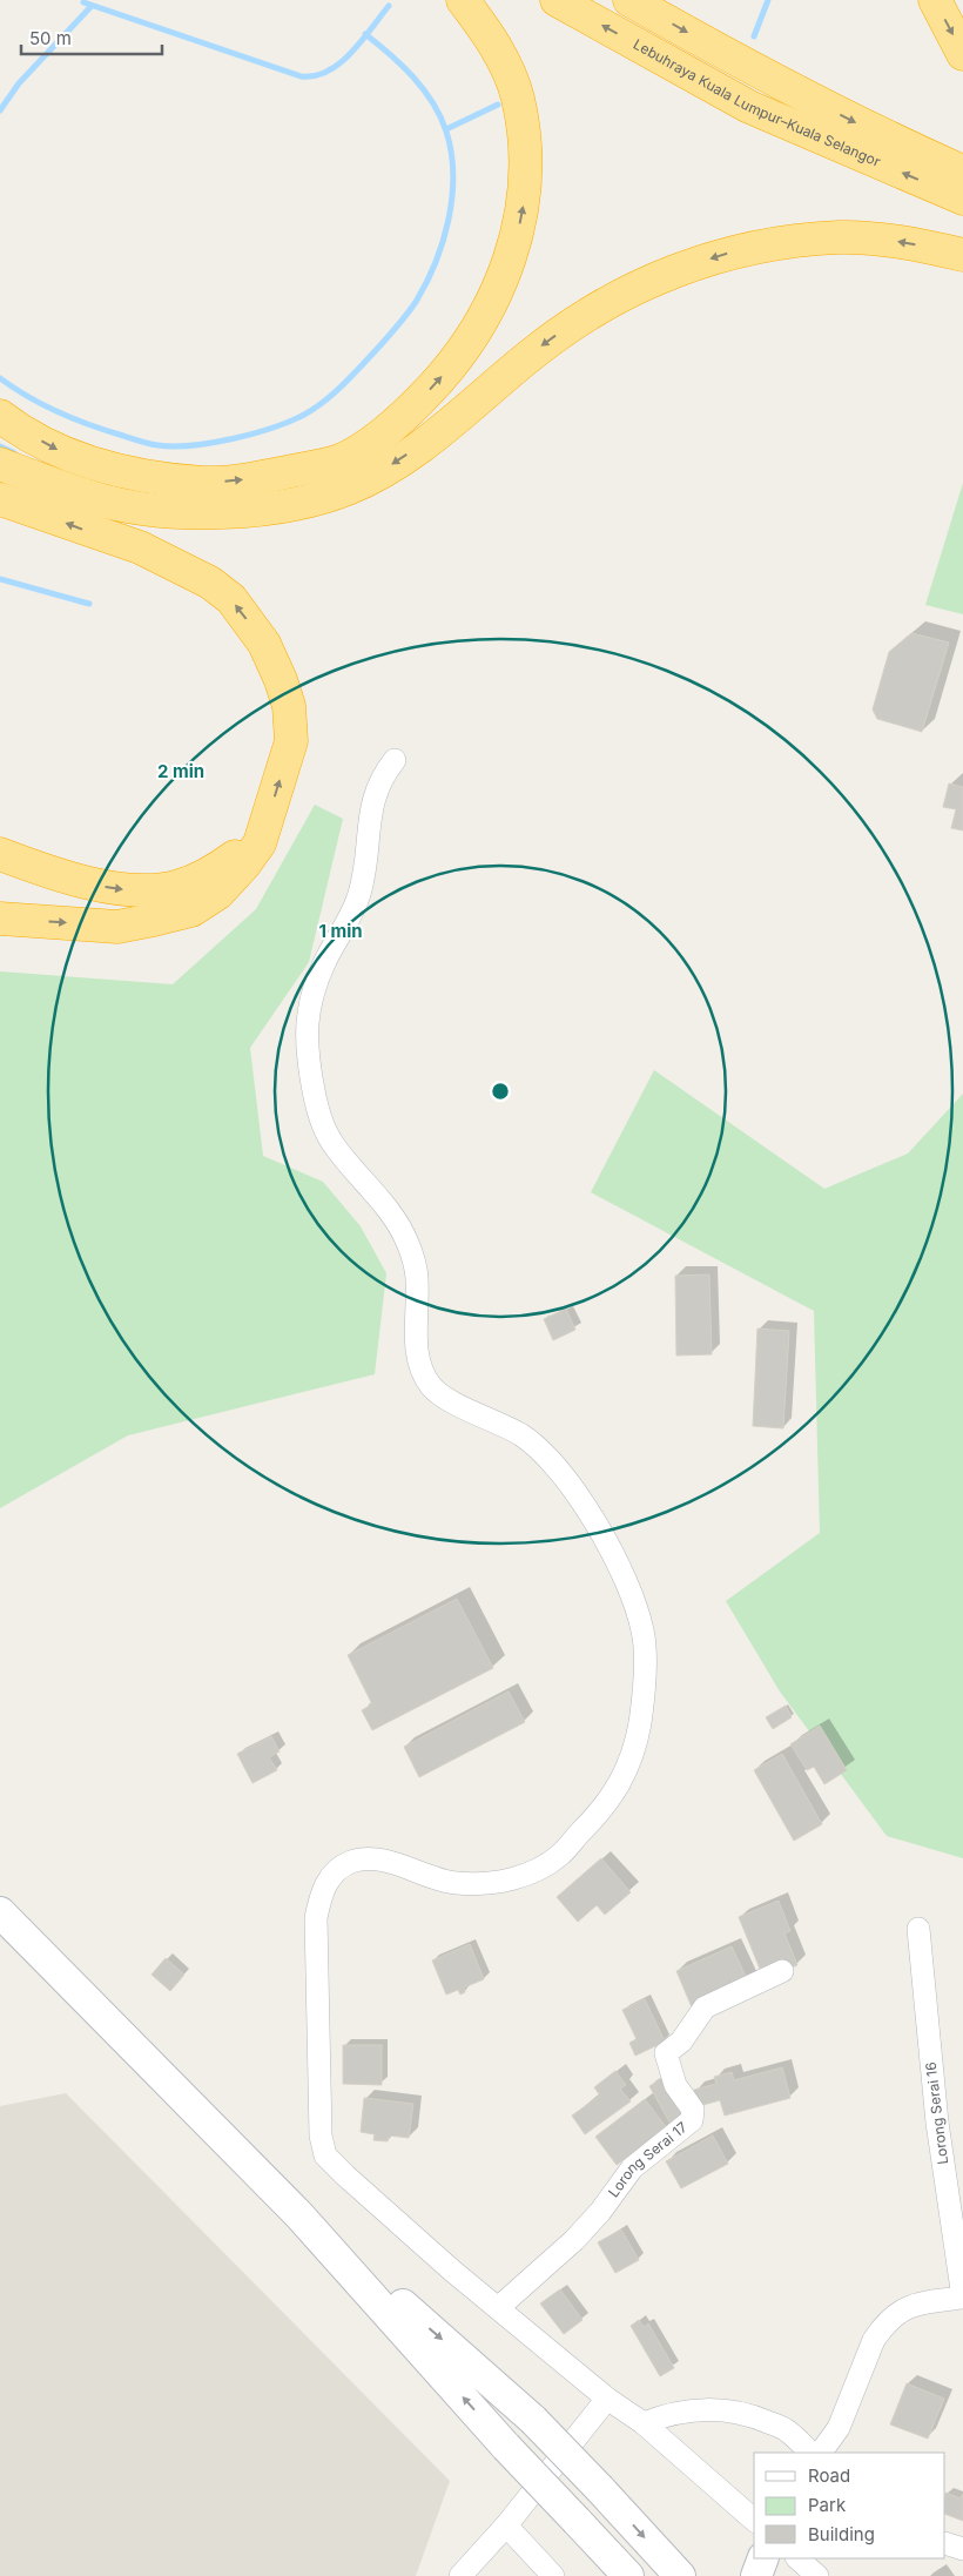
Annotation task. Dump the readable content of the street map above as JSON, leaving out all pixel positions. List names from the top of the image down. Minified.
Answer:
{"streets":{"highway":["Lebuhraya Kuala Lumpur–Kuala Selangor"],"street":["Lorong Serai 16","Lorong Serai 17"]},"legend":["Road","Park","Building"],"scale_bar":"50 m","rings":["2 min","1 min"]}
